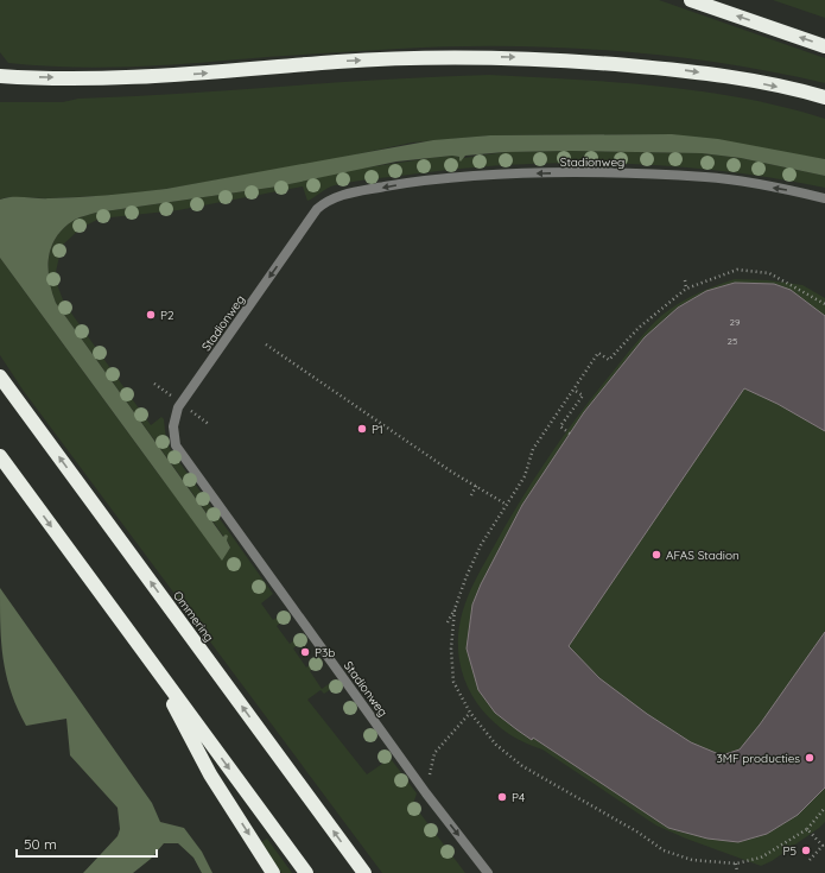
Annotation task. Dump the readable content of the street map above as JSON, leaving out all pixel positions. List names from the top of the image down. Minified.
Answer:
{"streets":{"highway":["Ommering"],"lane":["Stadionweg"]},"places":["P2","P1","AFAS Stadion","P3b","3MF producties","P4","P5"],"house_numbers":["29","25"],"scale_bar":"50 m"}
